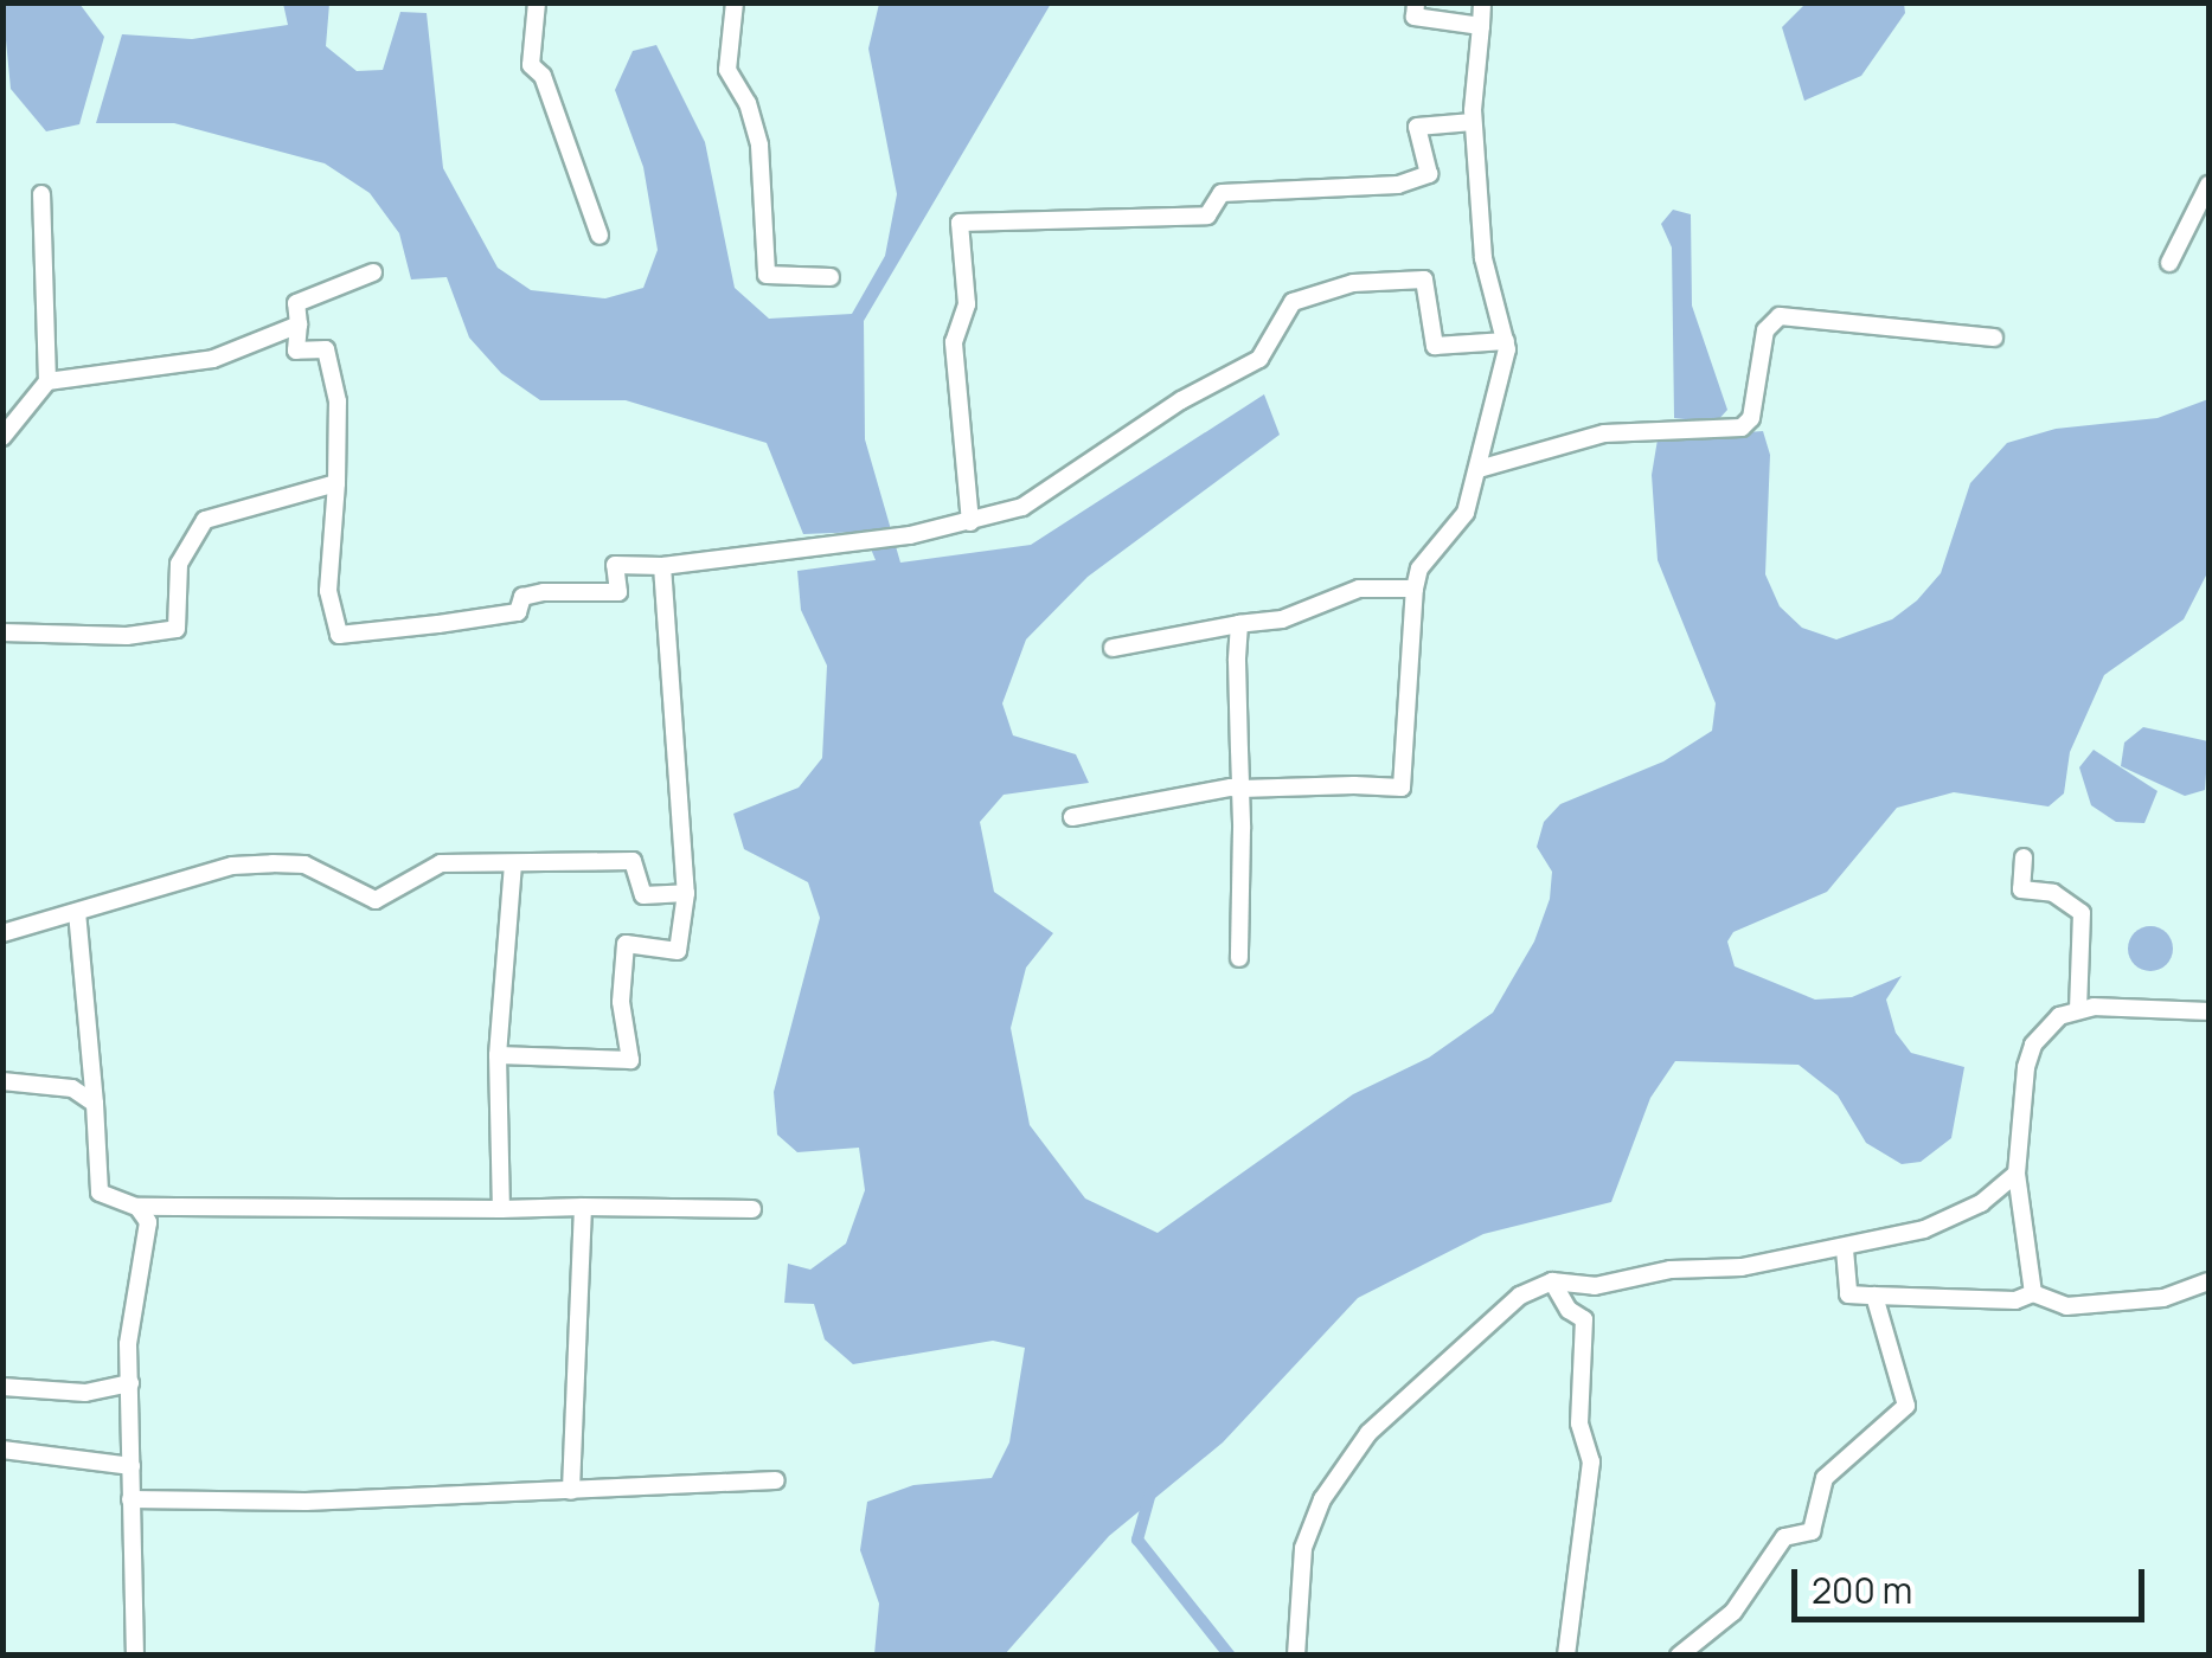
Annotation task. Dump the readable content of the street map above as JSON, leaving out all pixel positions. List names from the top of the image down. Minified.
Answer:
{"scale_bar":"200 m"}
